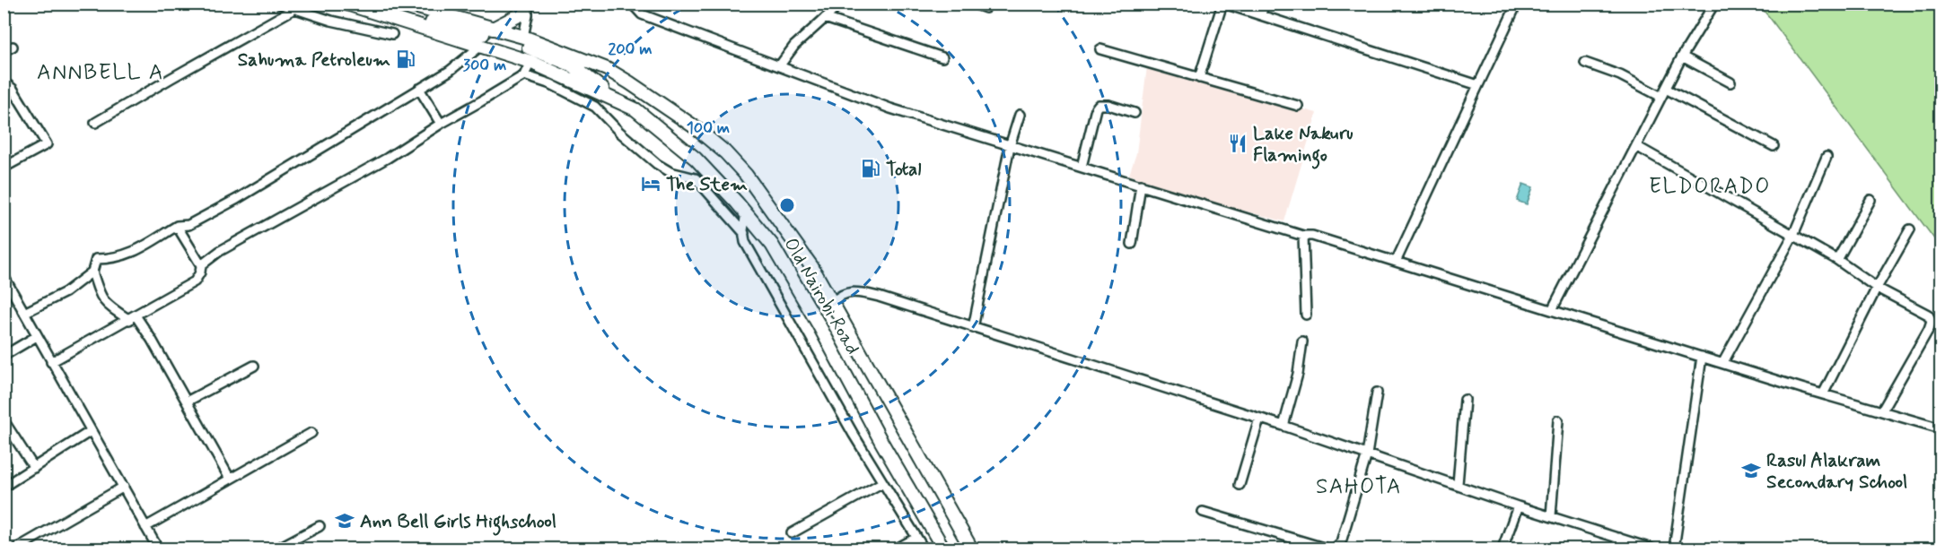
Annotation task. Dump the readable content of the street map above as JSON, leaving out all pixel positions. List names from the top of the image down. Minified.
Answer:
{"streets":{"highway":["Old Nairobi Road"]},"districts":["ANNBELL A","ELDORADO","SAHOTA"],"places":{"fuel station":["Sahuma Petroleum","Total"],"restaurant":["Lake Nakuru Flamingo"],"hotel":["The Stem"],"school or university":["Rasul Alakram Secondary School","Ann Bell Girls Highschool"]},"rings":["200 m","300 m","100 m"]}
